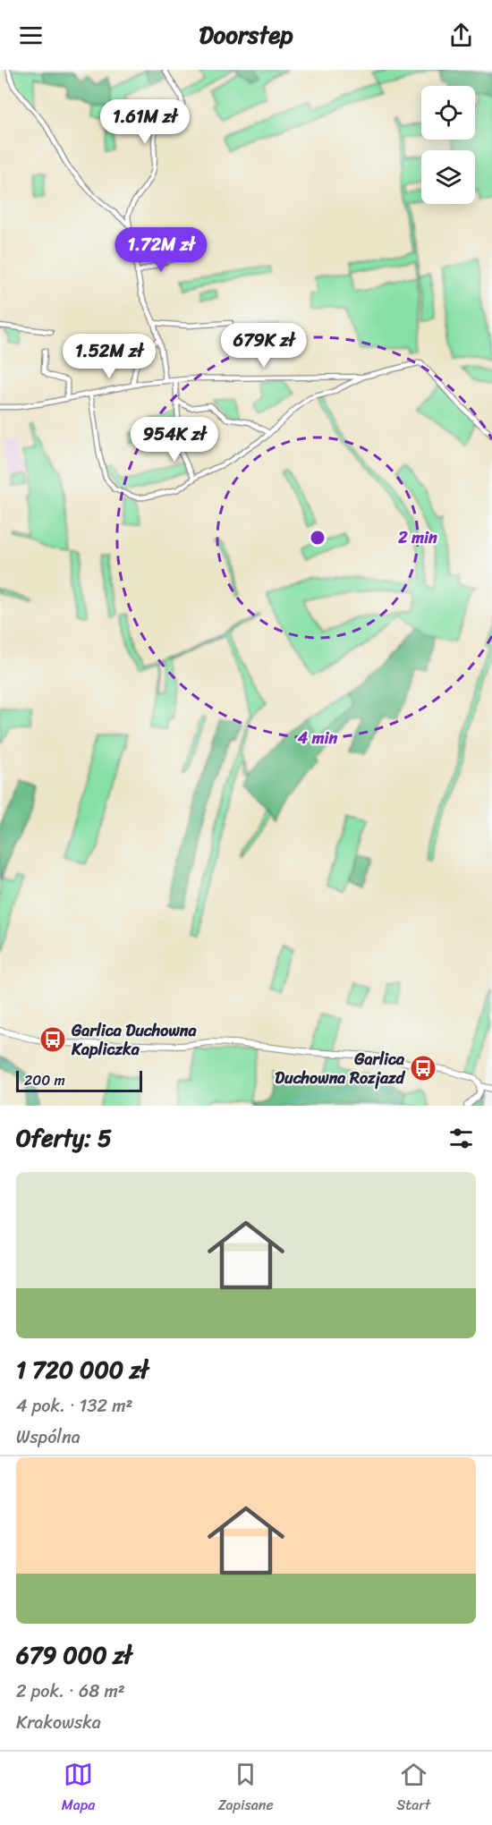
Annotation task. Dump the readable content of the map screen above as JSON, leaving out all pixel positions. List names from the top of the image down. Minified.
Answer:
{"places":{"bus stop":["Garlica Duchowna Kapliczka","Garlica Duchowna Rozjazd"]},"scale_bar":"200 m","page":{"header":"Doorstep","price":["1.61M zł","1.72M zł","679K zł","1.52M zł","954K zł"],"scale":"200 m","heading":"Oferty: 5","list":[{"name":"1 720 000 zł","note":"4 pok. · 132 m² · Wspólna"},{"name":"679 000 zł","note":"2 pok. · 68 m² · Krakowska"}],"tabs":["Mapa","Zapisane","Start"]},"rings":["2 min","4 min"]}
